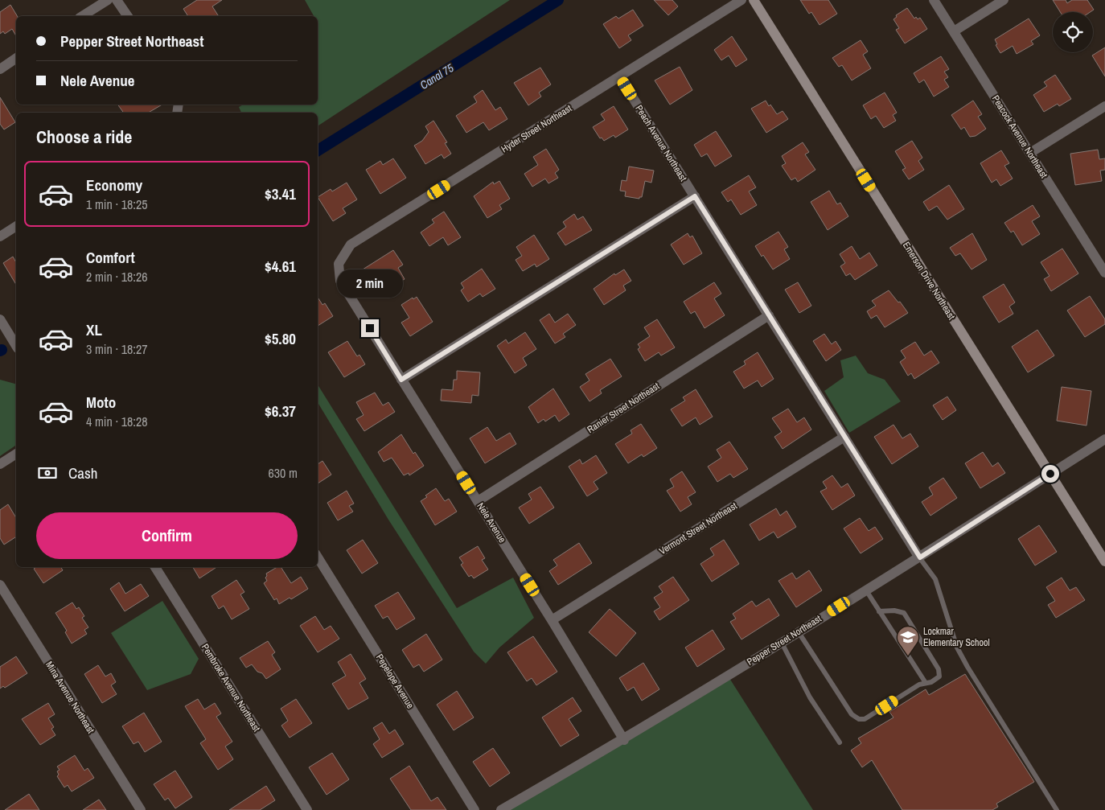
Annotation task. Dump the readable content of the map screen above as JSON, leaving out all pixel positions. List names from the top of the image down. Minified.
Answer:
{"streets":{"street":["Hyder Street Northeast","Peacock Avenue Northeast","Peach Avenue Northeast","Emerson Drive Northeast","Ranier Street Northeast","Nele Avenue","Vermont Street Northeast","Pepper Street Northeast","Pepelope Avenue","Pembroke Avenue Northeast","Mina Avenue Northeast"]},"crossings":[["Hyder Street Northeast","Peach Avenue Northeast"],["Hyder Street Northeast","Nele Avenue"],["Peach Avenue Northeast","Ranier Street Northeast"],["Peach Avenue Northeast","Vermont Street Northeast"],["Peach Avenue Northeast","Pepper Street Northeast"],["Emerson Drive Northeast","Pepper Street Northeast"],["Ranier Street Northeast","Nele Avenue"],["Nele Avenue","Vermont Street Northeast"],["Nele Avenue","Pepper Street Northeast"]],"water":["Canal 75"],"places":{"school or university":["Lockmar Elementary School"]},"page":{"banner":["Pepper Street Northeast","Nele Avenue"],"heading":"Choose a ride","list":[{"name":"Economy","note":"1 min · 18:25","value":"$3.41"},{"name":"Comfort","note":"2 min · 18:26","value":"$4.61"},{"name":"XL","note":"3 min · 18:27","value":"$5.80"},{"name":"Moto","note":"4 min · 18:28","value":"$6.37"}],"bubble":"2 min","pay":["Cash","630 m"],"buttons":"Confirm"}}
